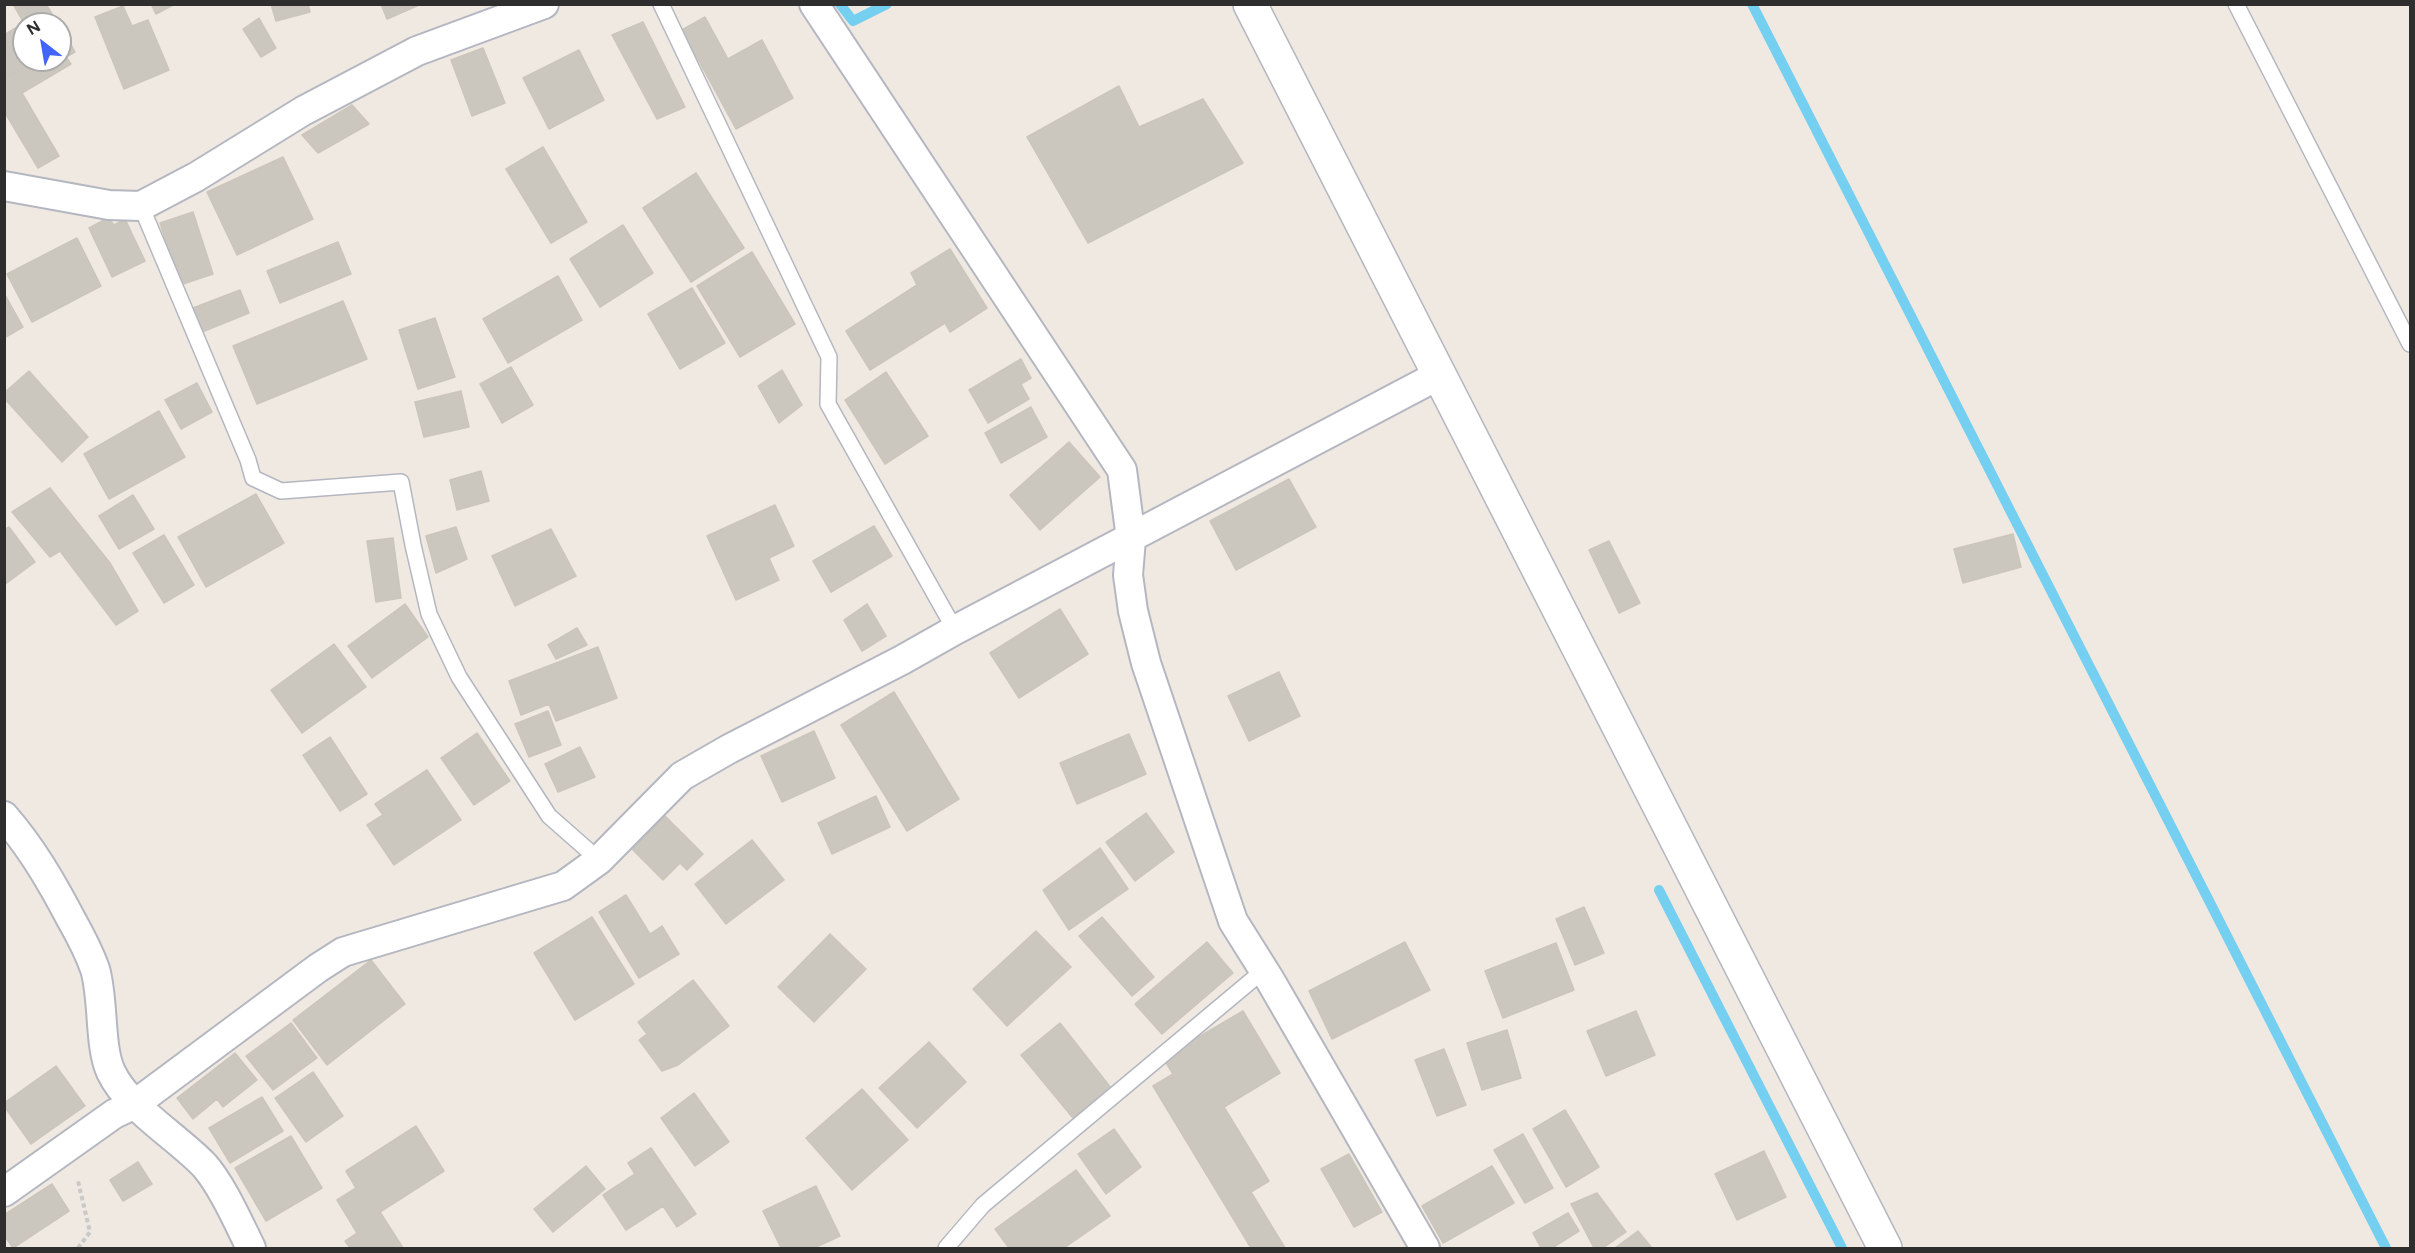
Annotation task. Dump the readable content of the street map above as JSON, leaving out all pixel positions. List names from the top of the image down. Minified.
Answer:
{"north":"top left"}
